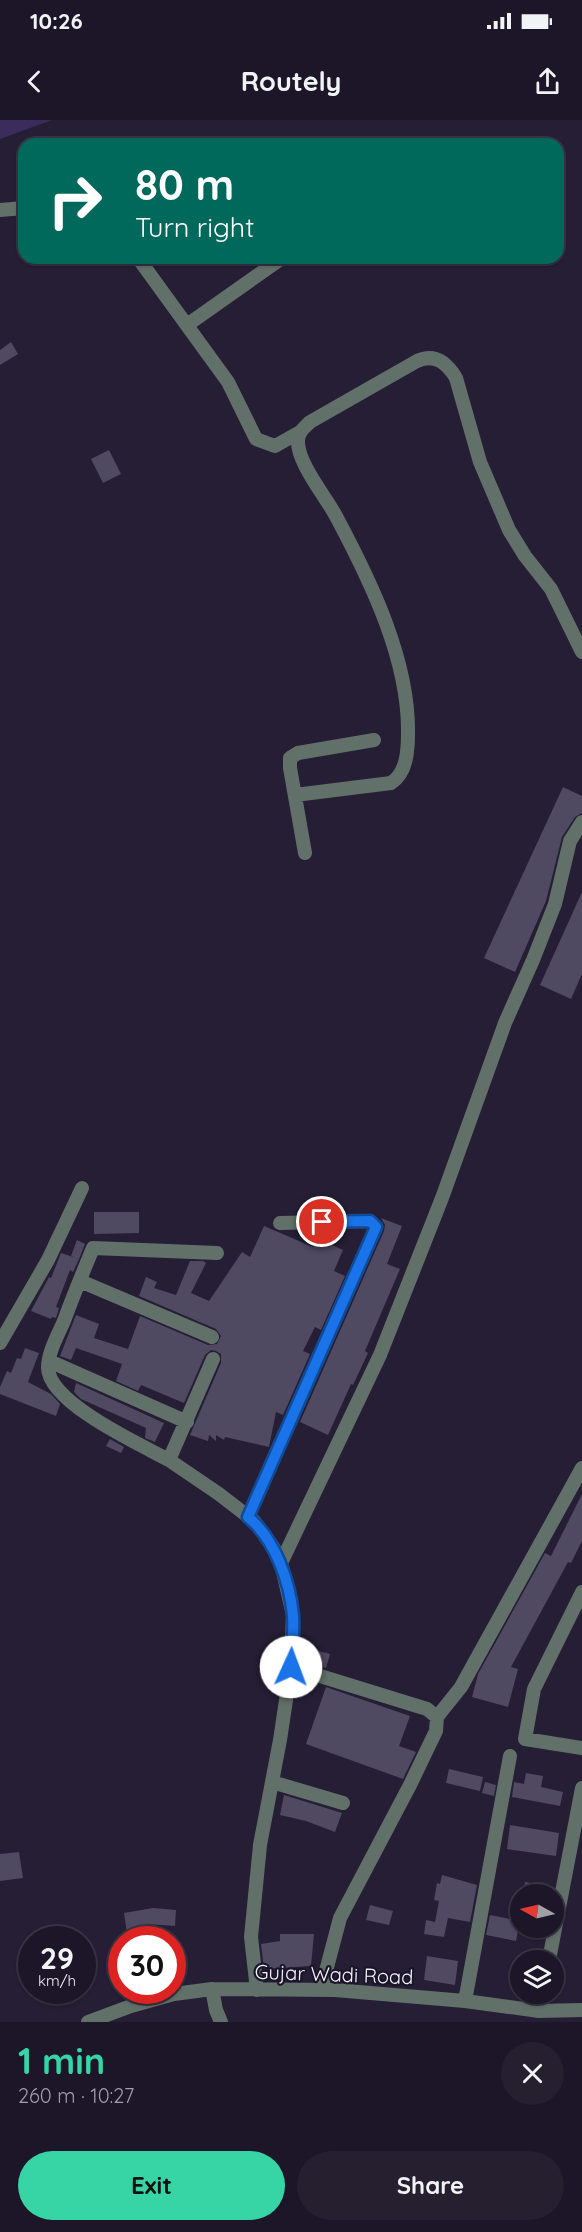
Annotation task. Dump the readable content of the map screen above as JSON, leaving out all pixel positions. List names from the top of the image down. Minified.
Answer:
{"streets":{"street":["Gujar Wadi Road"]},"north":"left","page":{"status":"10:26","header":"Routely","turn":["80 m","Turn right"],"speed":"29 km/h","limit":"30","heading":["1 min","260 m · 10:27"],"buttons":["Exit","Share"]}}
